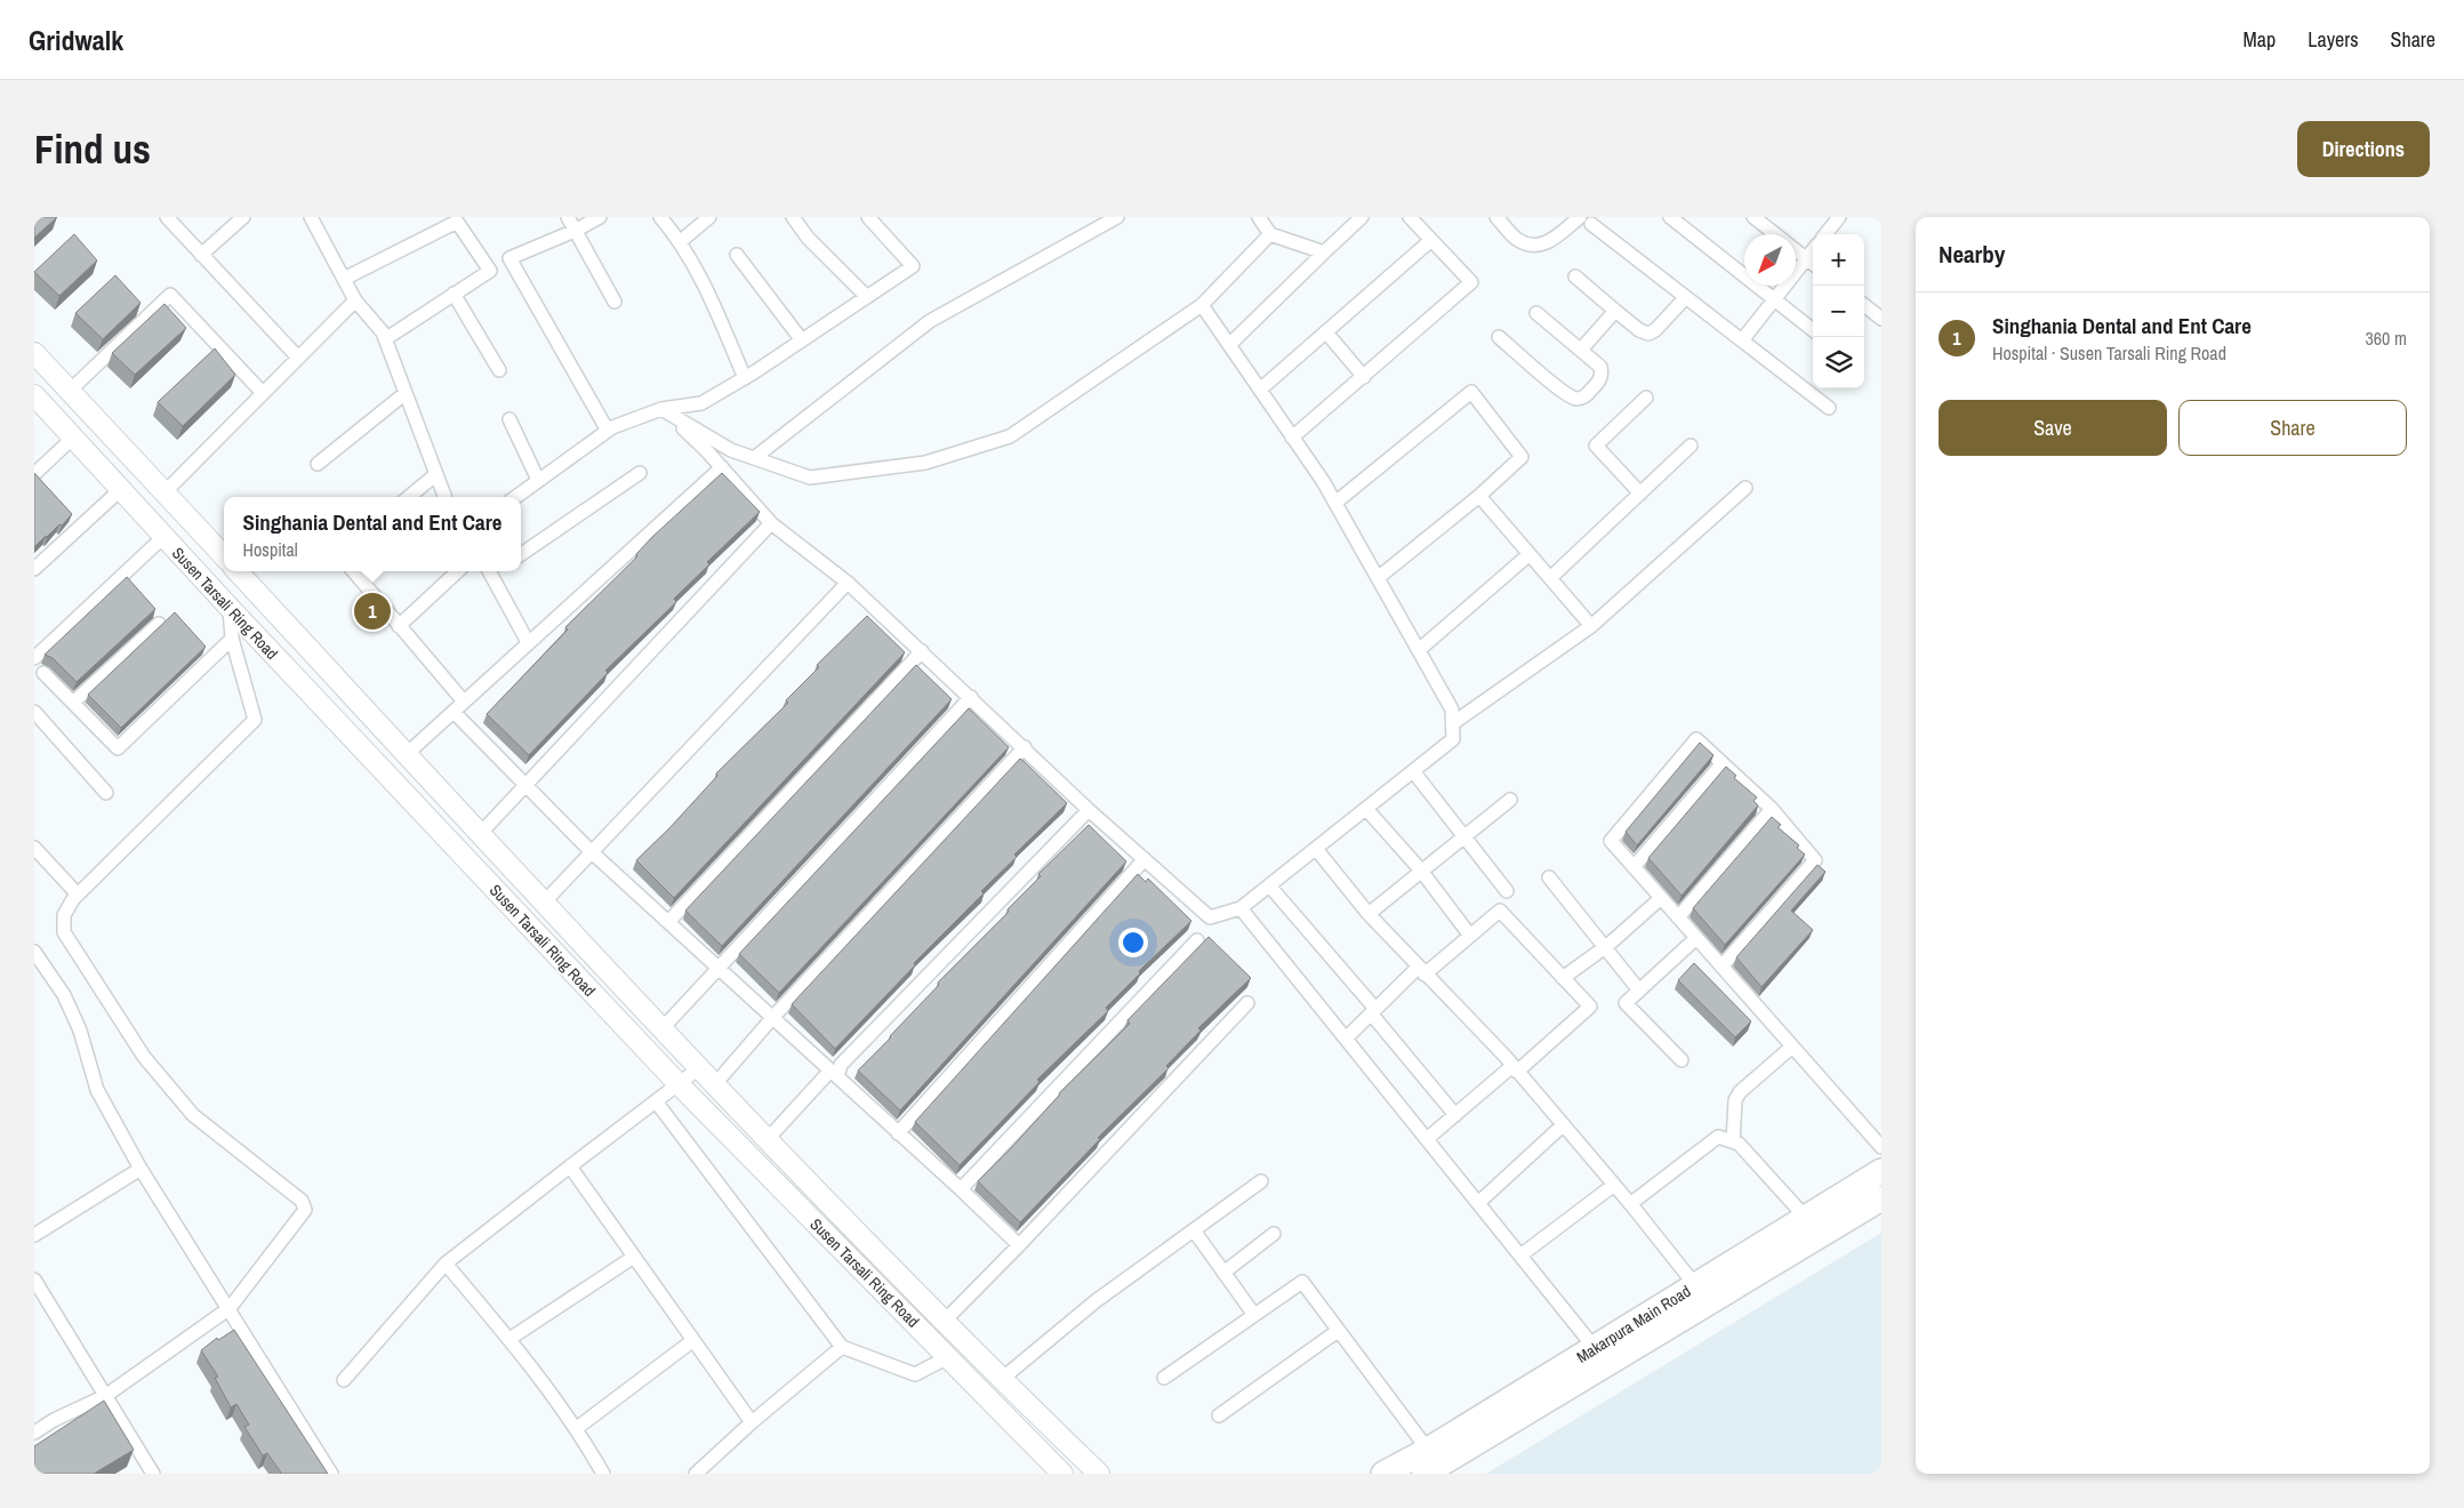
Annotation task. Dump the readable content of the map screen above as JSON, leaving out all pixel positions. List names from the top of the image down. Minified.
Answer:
{"streets":{"highway":["Makarpura Main Road"],"main road":["Susen Tarsali Ring Road"]},"north":"bottom left","page":{"header":"Gridwalk","nav":["Map","Layers","Share"],"buttons":["Directions",["Save","Share"]],"title":"Find us","heading":"Nearby","map_buttons":["+","−"],"list":[{"mark":"1","name":"Singhania Dental and Ent Care","note":"Hospital · Susen Tarsali Ring Road","value":"360 m"}],"popup":["Singhania Dental and Ent Care","Hospital"],"pins":"1"}}
